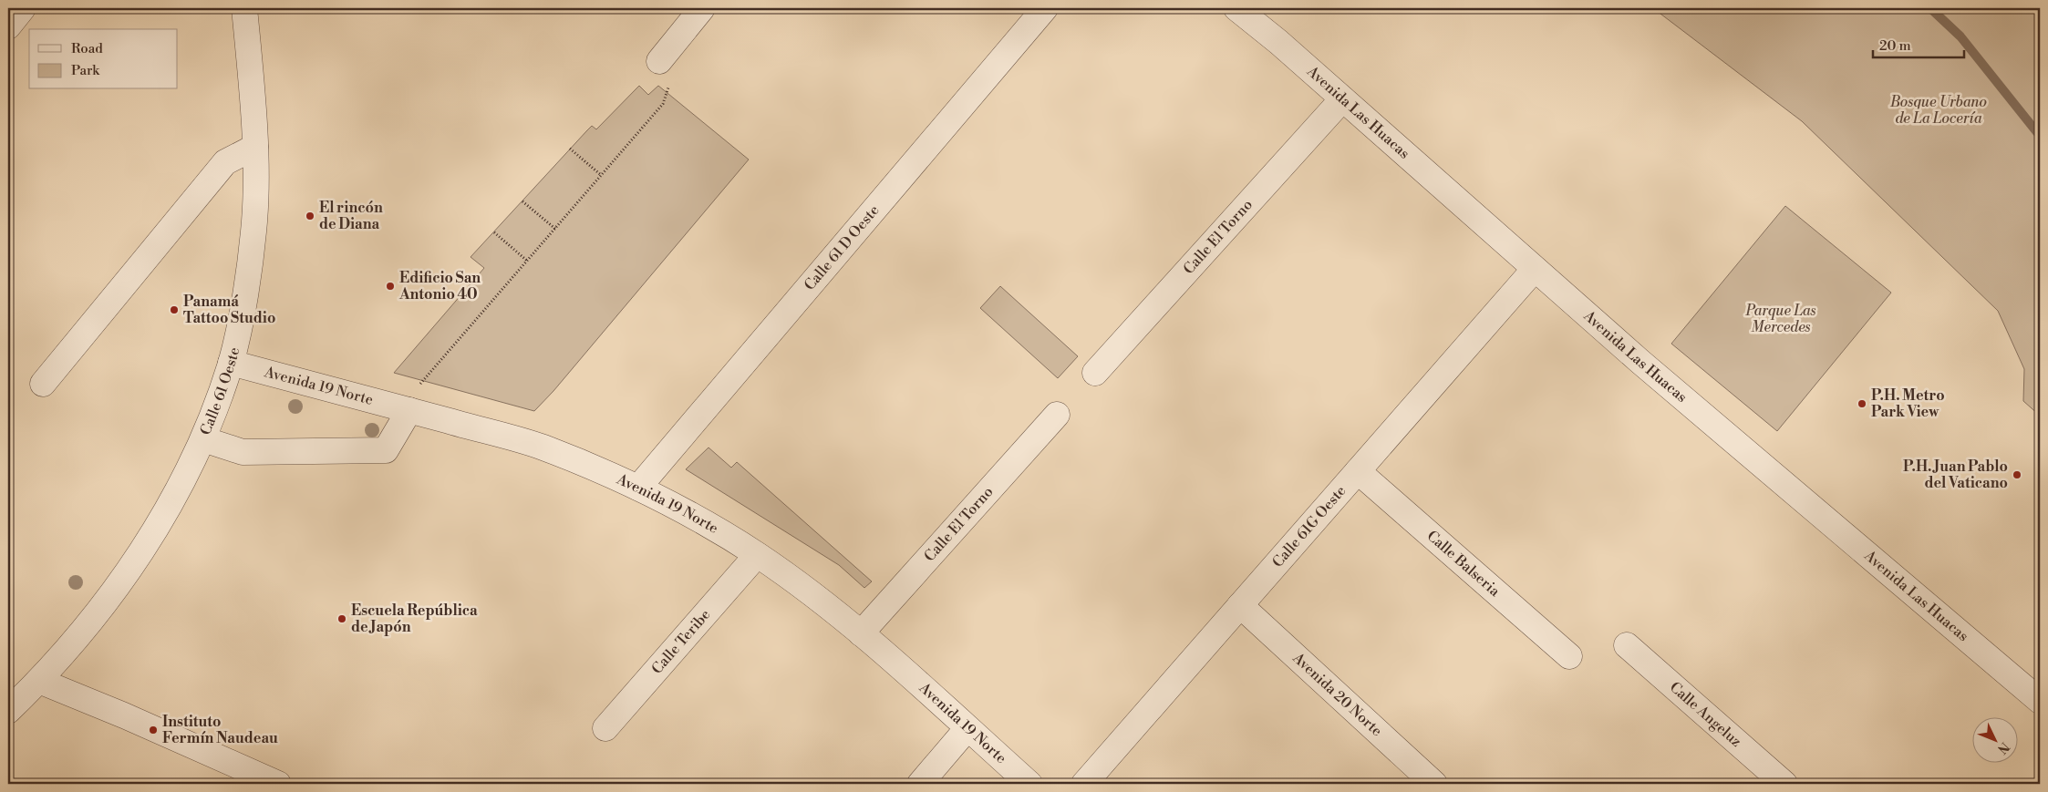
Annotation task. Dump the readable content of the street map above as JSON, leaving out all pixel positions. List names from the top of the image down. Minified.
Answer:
{"streets":{"street":["Avenida Las Huacas","Calle El Torno","Calle 61 D Oeste","Avenida 19 Norte","Calle 61 Oeste","Calle 61G Oeste","Calle Balseria","Calle Teribe","Avenida 20 Norte","Calle Angeluz"]},"crossings":[["Avenida Las Huacas","Calle El Torno"],["Avenida Las Huacas","Calle 61G Oeste"],["Calle El Torno","Avenida 19 Norte"],["Calle 61 D Oeste","Avenida 19 Norte"],["Avenida 19 Norte","Calle 61 Oeste"],["Avenida 19 Norte","Calle Teribe"],["Calle 61G Oeste","Calle Balseria"],["Calle 61G Oeste","Avenida 20 Norte"]],"parks":["Bosque Urbano de La Locería","Parque Las Mercedes"],"places":["El rincón de Diana","Edificio San Antonio 40","Panamá Tattoo Studio","P.H. Metro Park View","P.H. Juan Pablo del Vaticano","Escuela República de Japón","Instituto Fermín Naudeau"],"legend":["Road","Park"],"scale_bar":"20 m","north":"bottom right"}
